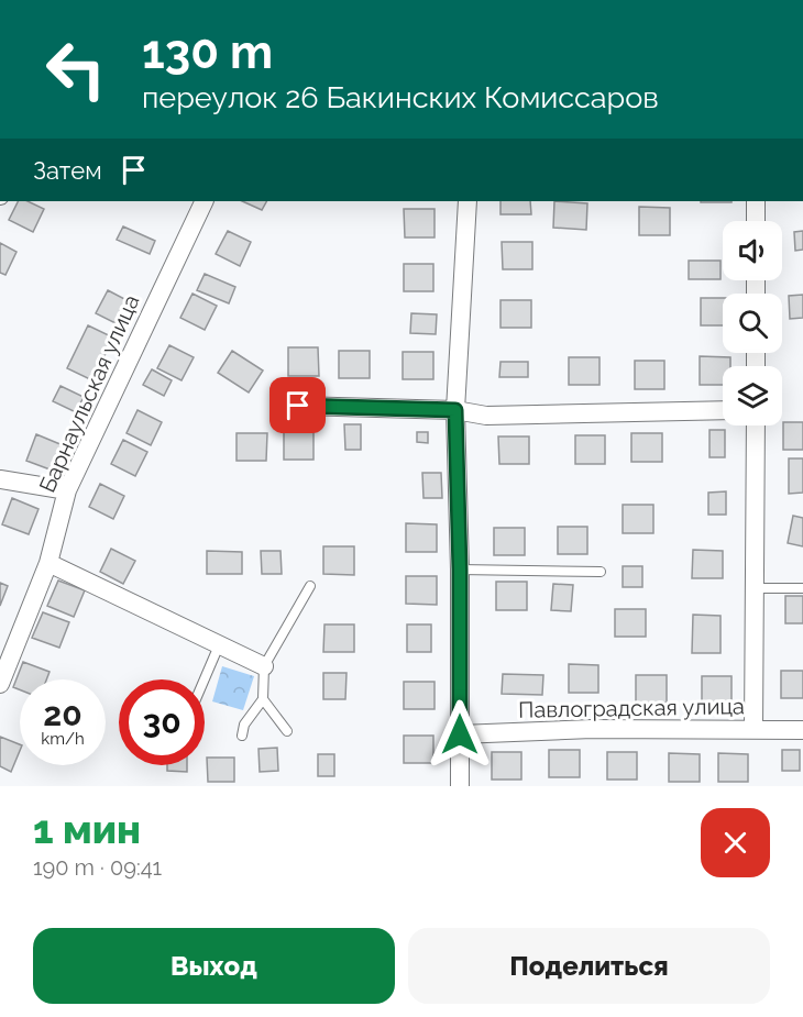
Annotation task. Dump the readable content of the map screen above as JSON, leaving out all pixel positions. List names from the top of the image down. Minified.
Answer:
{"streets":{"street":["Барнаульская улица","Павлоградская улица"]},"page":{"turn":["130 m","переулок 26 Бакинских Комиссаров"],"then":"Затем","speed":"20 km/h","limit":"30","heading":["1 мин","190 m · 09:41"],"buttons":["Выход","Поделиться"]}}
